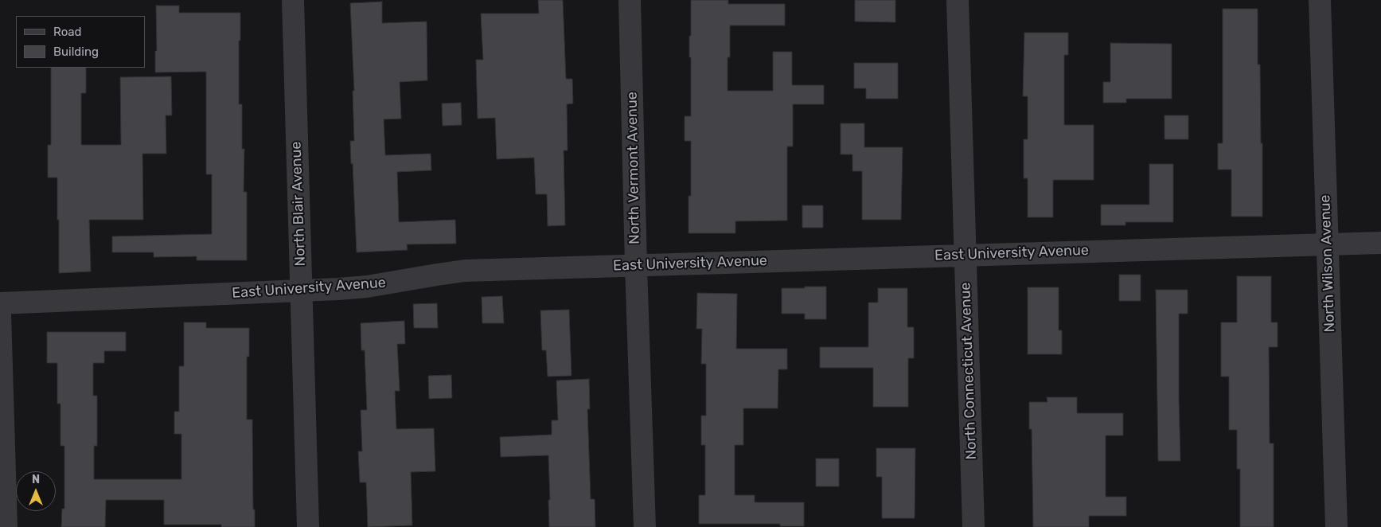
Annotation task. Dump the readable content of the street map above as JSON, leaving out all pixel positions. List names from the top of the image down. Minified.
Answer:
{"streets":{"street":["North Vermont Avenue","North Blair Avenue","East University Avenue","North Wilson Avenue","North Connecticut Avenue"]},"crossings":[["North Vermont Avenue","East University Avenue"],["North Blair Avenue","East University Avenue"],["East University Avenue","North Wilson Avenue"],["East University Avenue","North Connecticut Avenue"]],"legend":["Road","Building"],"north":"top"}
